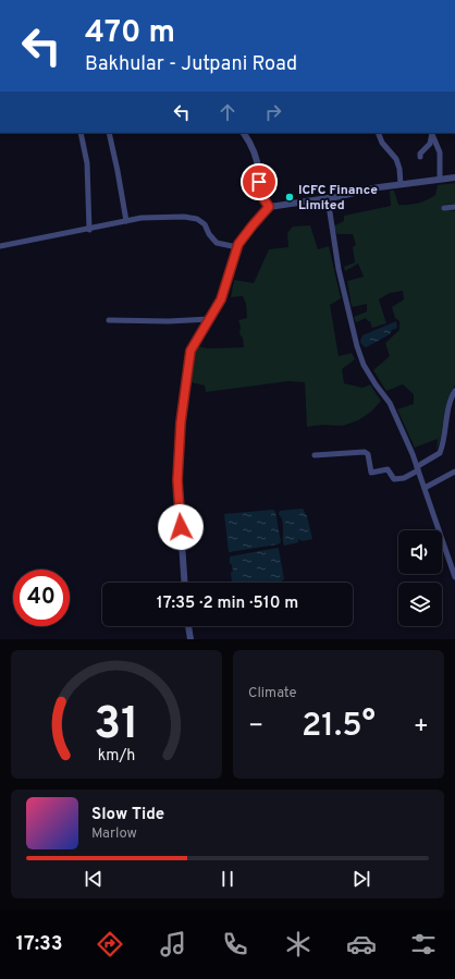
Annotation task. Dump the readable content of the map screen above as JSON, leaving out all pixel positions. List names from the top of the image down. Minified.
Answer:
{"places":["ICFC Finance Limited"],"page":{"turn":["470 m","Bakhular - Jutpani Road"],"limit":"40","trip":"17:35 · 2 min · 510 m","tile":"Climate","heat":["−","21.5°","+"],"song":["Slow Tide","Marlow"],"tabs":"17:33","gauge":["31","km/h"]}}
